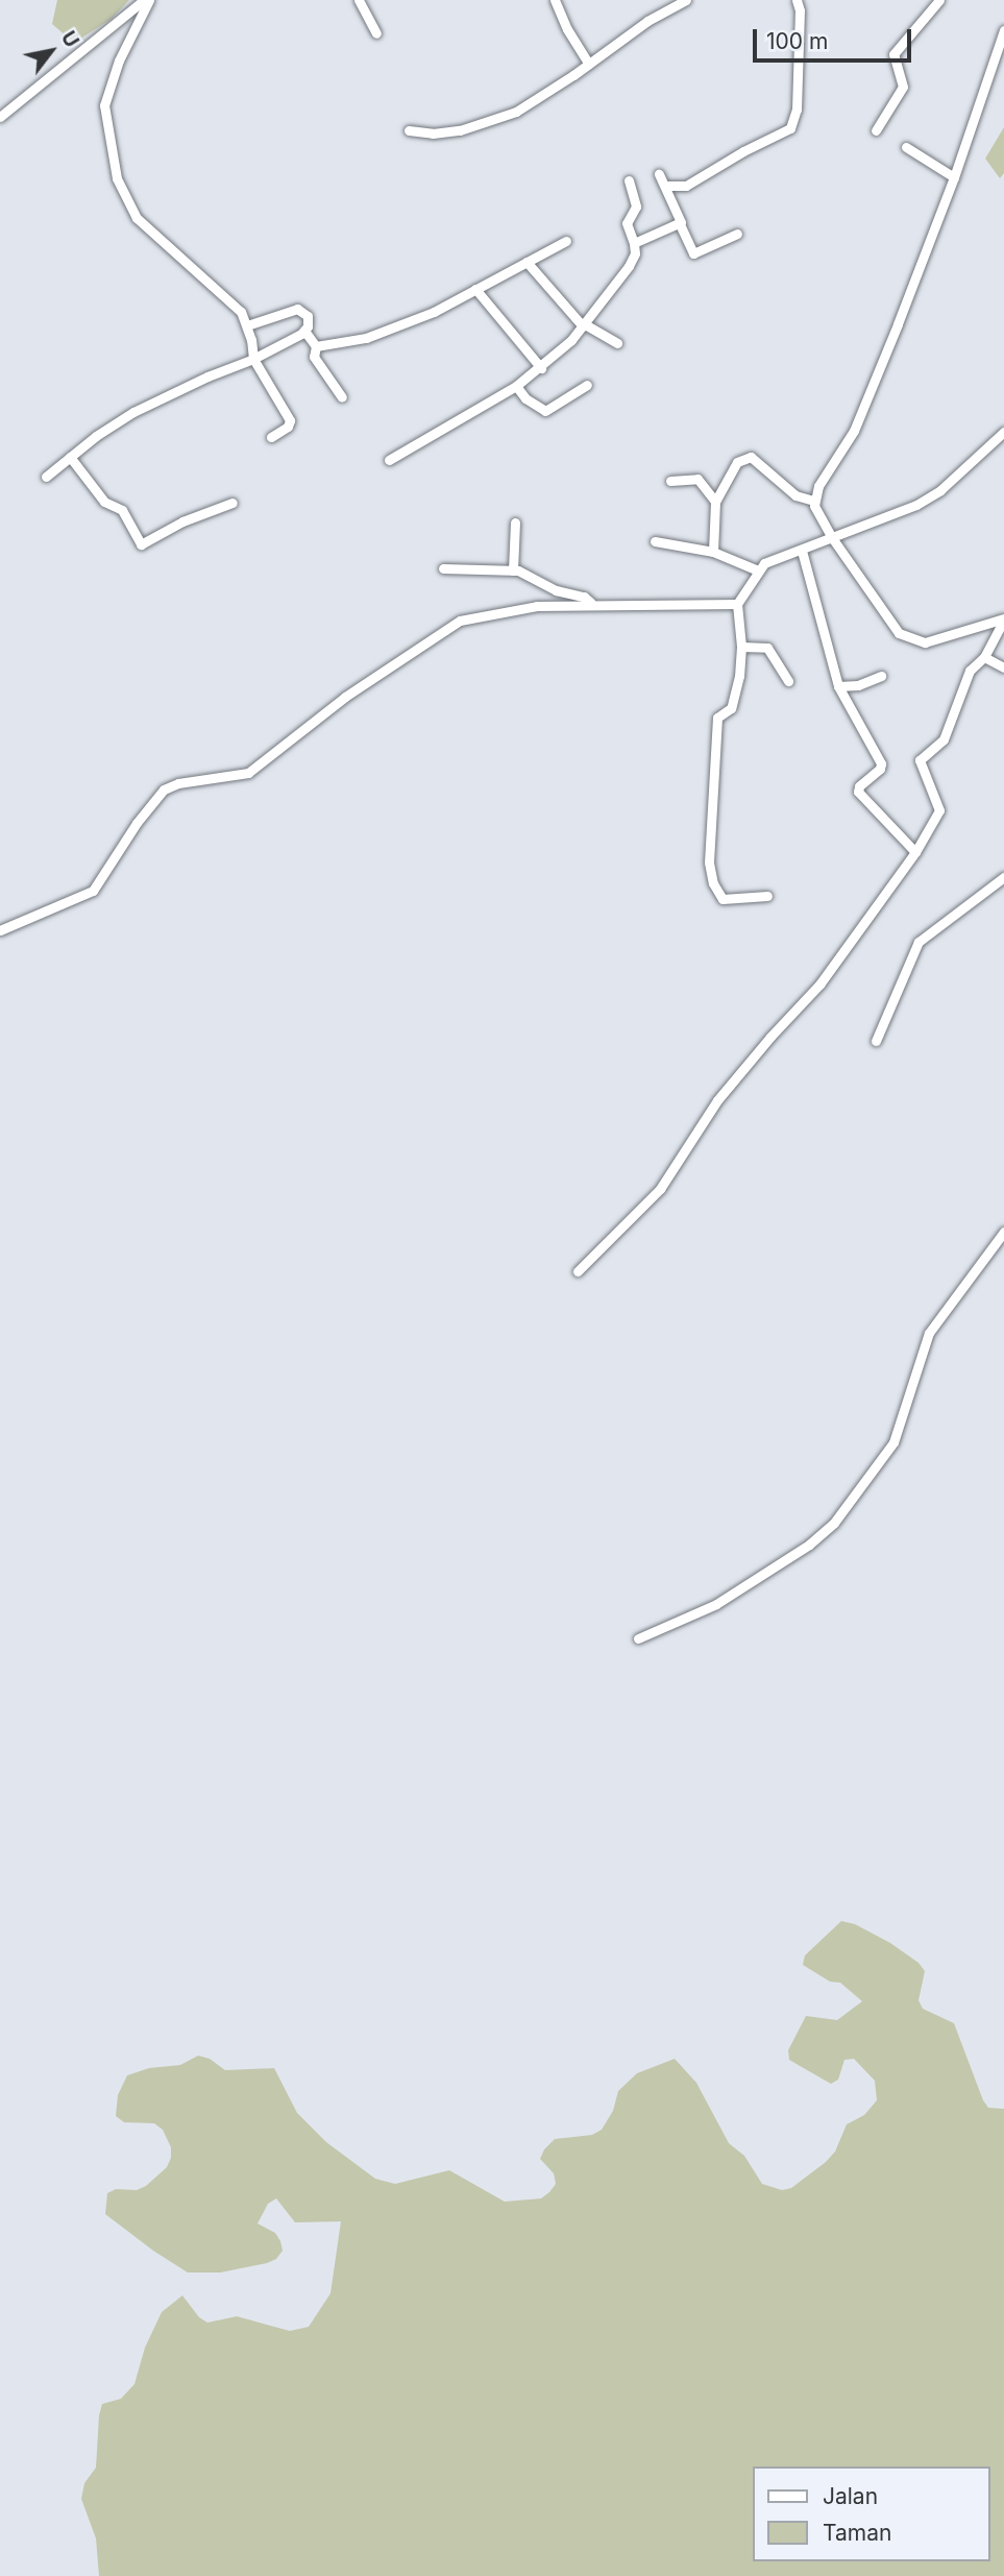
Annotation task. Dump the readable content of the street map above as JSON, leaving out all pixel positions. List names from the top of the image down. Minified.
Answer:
{"legend":["Jalan","Taman"],"scale_bar":"100 m","north":"top right"}
